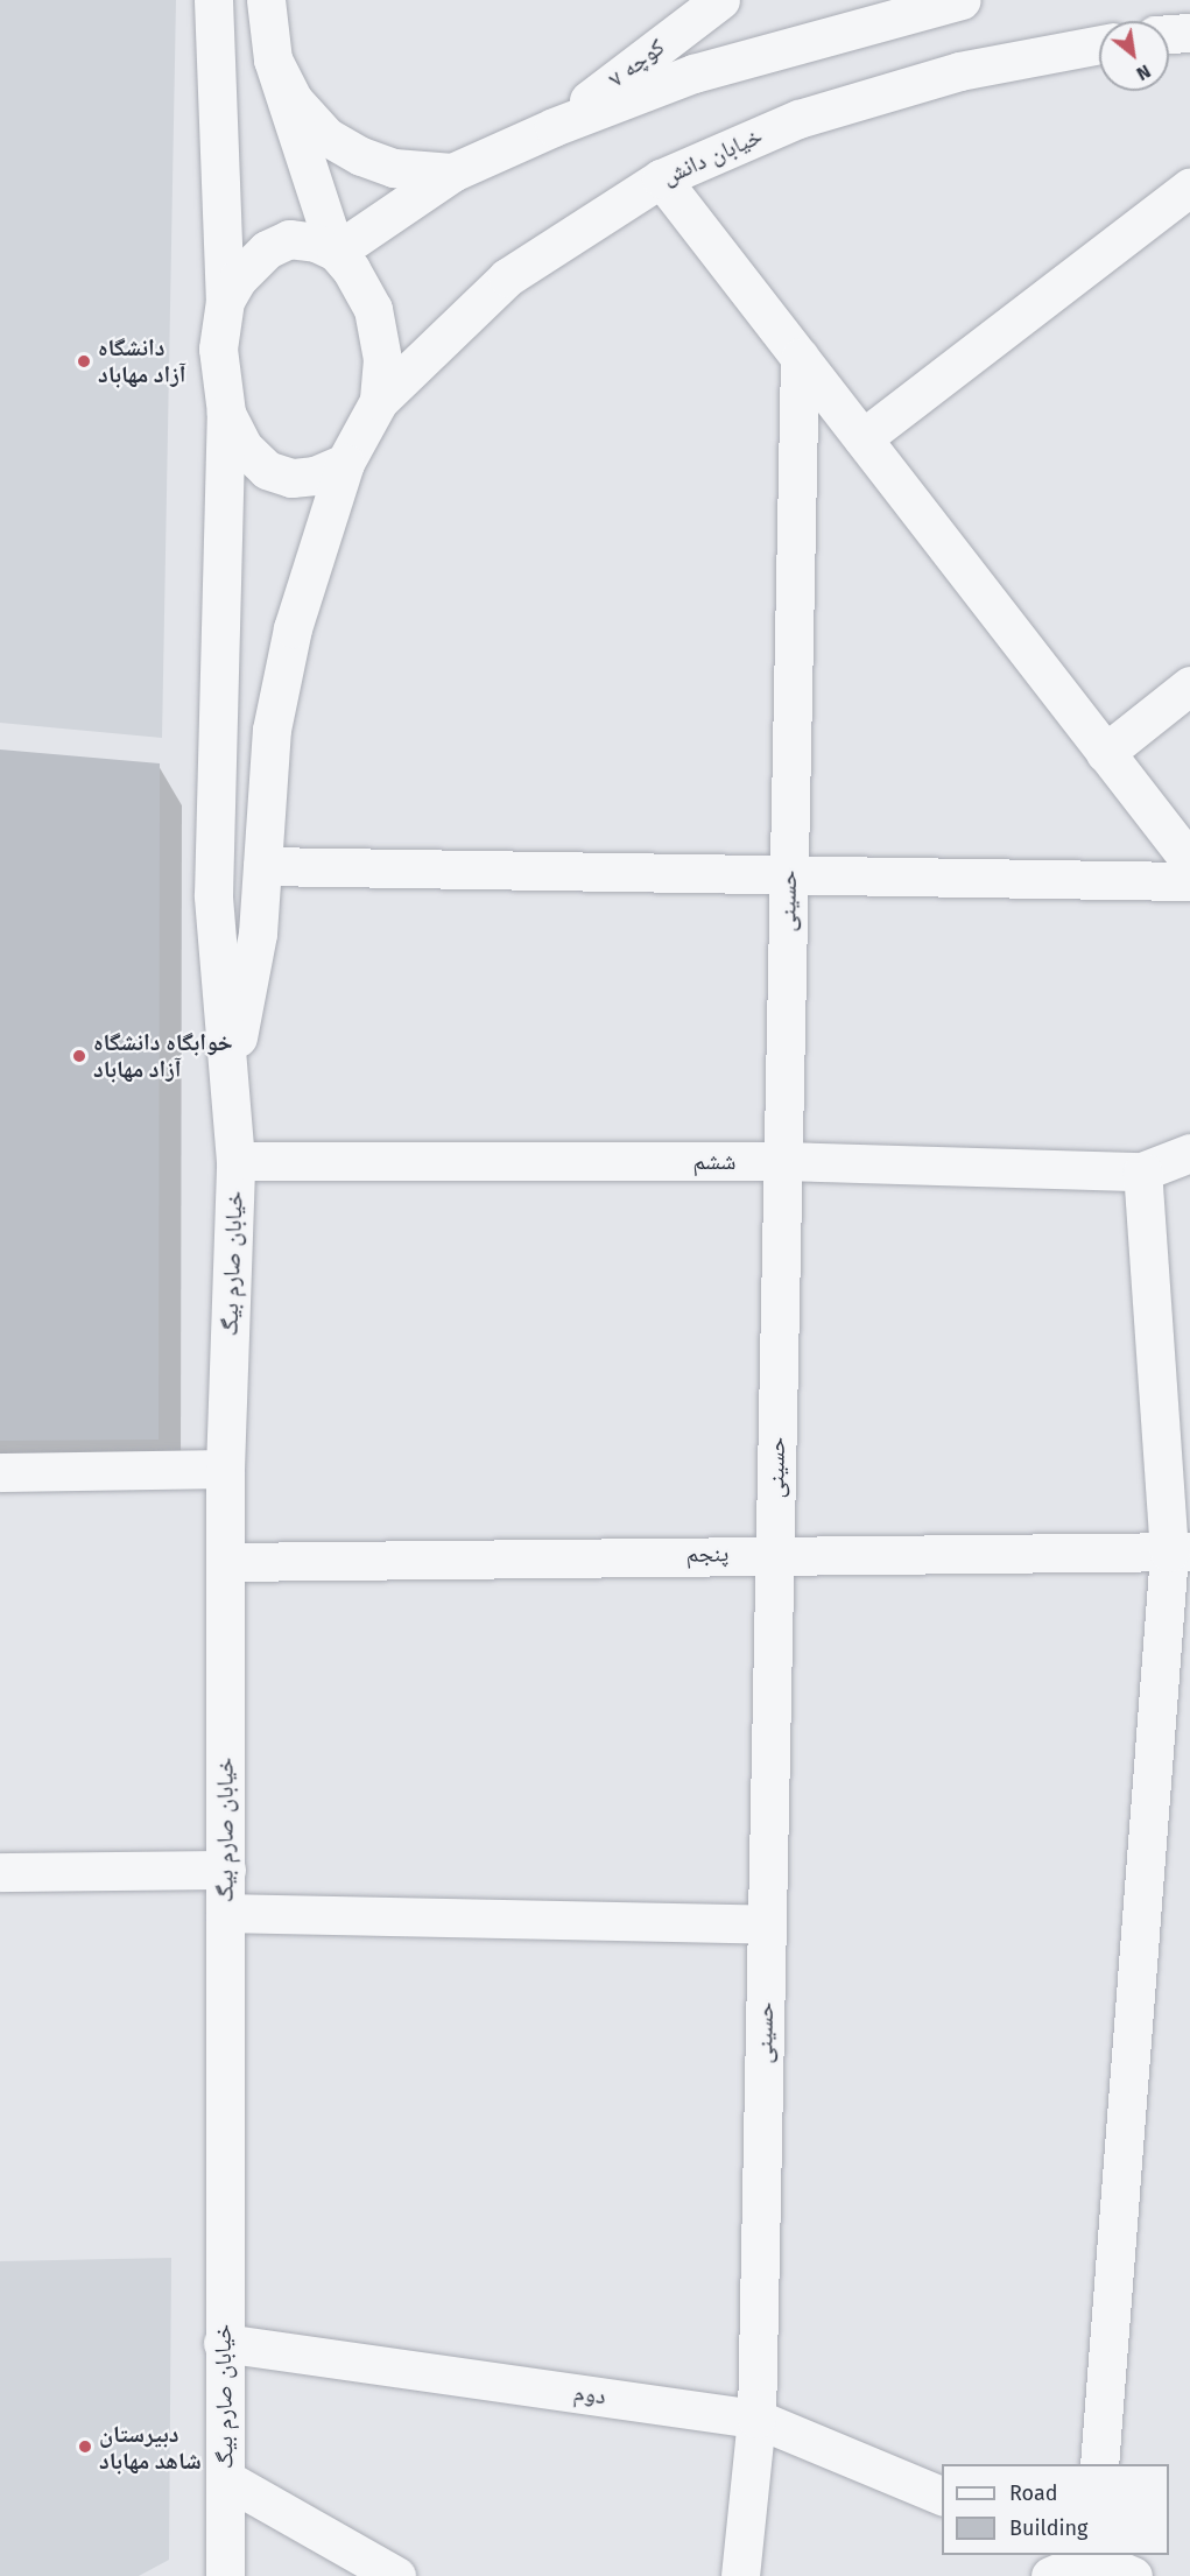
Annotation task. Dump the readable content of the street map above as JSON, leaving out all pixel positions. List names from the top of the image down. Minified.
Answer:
{"streets":{"street":["کوچه ۷","خیابان دانش","حسینی","ششم","خیابان صارم بیگ","پنجم","دوم"]},"crossings":[["خیابان دانش","خیابان صارم بیگ"],["حسینی","ششم"],["حسینی","پنجم"],["حسینی","دوم"],["ششم","خیابان صارم بیگ"],["خیابان صارم بیگ","پنجم"],["خیابان صارم بیگ","دوم"]],"places":["دانشگاه آزاد مهاباد","خوابگاه دانشگاه آزاد مهاباد","دبیرستان شاهد مهاباد"],"legend":["Road","Building"],"north":"bottom right"}
